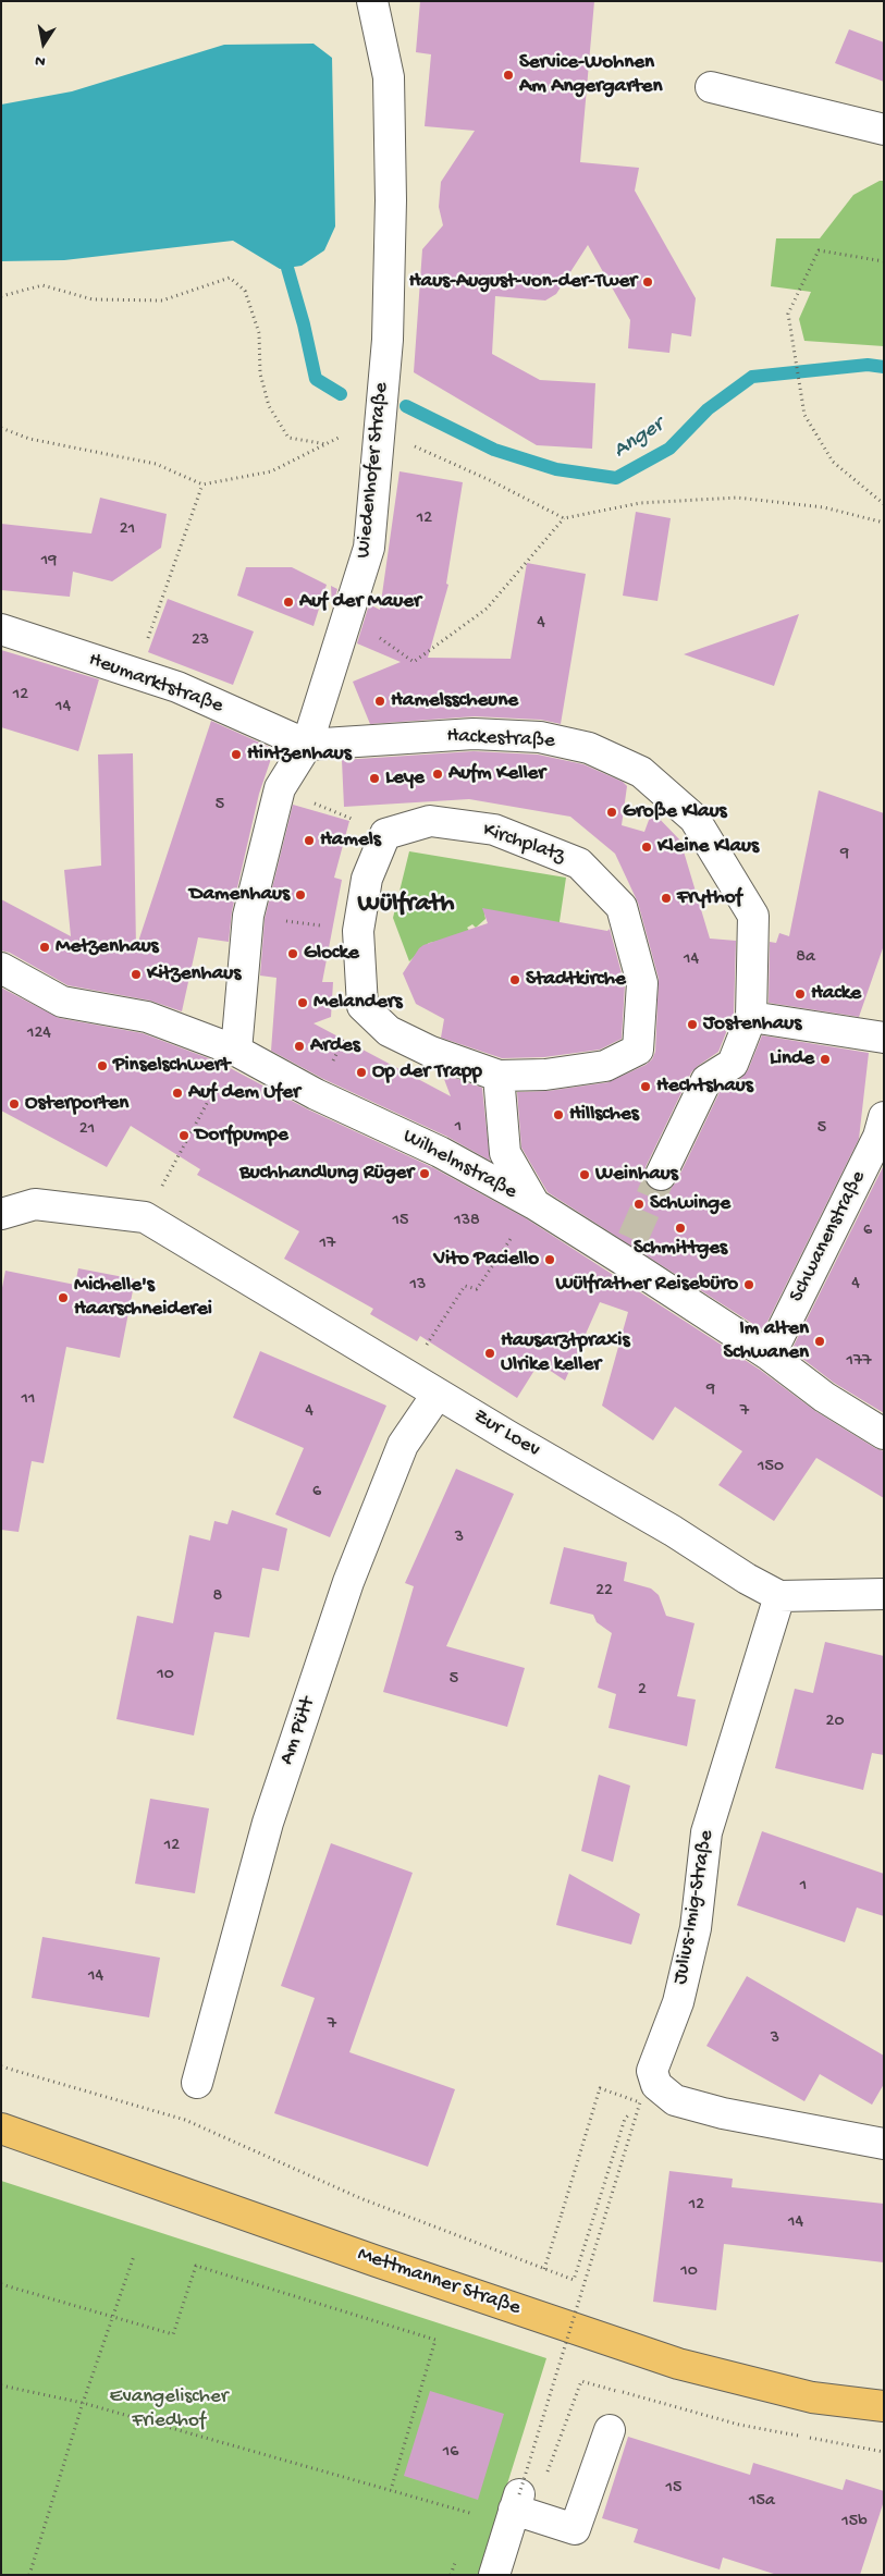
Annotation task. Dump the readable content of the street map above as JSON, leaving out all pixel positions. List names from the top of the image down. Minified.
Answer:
{"streets":{"main road":["Mettmanner Straße"],"street":["Wiedenhofer Straße","Heumarktstraße","Hackestraße","Kirchplatz","Wilhelmstraße","Schwanenstraße","Zur Loev","Am Pütt","Julius-Imig-Straße"]},"crossings":[["Wiedenhofer Straße","Heumarktstraße"],["Wiedenhofer Straße","Hackestraße"],["Wiedenhofer Straße","Wilhelmstraße"],["Heumarktstraße","Hackestraße"],["Wilhelmstraße","Schwanenstraße"],["Zur Loev","Am Pütt"],["Zur Loev","Julius-Imig-Straße"]],"districts":["Wülfrath"],"water":["Anger"],"parks":["Evangelischer Friedhof"],"places":["Service-Wohnen Am Angergarten","Haus-August-von-der-Twer","Auf der Mauer","Hamelsscheune","Hintzenhaus","Aufm Keller","Leye","Große Klaus","Hamels","Kleine Klaus","Damenhaus","Frythof","Metzenhaus","Glocke","Kitzenhaus","Stadtkirche","Hacke","Melanders","Jostenhaus","Ardes","Linde","Pinselschwert","Op der Trapp","Hechtshaus","Auf dem Ufer","Osterporten","Hillsches","Dorfpumpe","Buchhandlung Rüger","Weinhaus","Schwinge","Schmittges","Vito Paciello","Wülfrather Reisebüro","Michelle's Haarschneiderei","Im alten Schwanen","Hausarztpraxis Ulrike keller"],"house_numbers":["12","21","19","4","23","12","14","5","9","8a","14","124","1","5","21","15","138","6","17","4","13","177","9","11","4","7","150","6","3","22","8","10","5","2","20","12","1","14","7","3","12","14","10","16","15","15a","15b"],"north":"bottom"}
